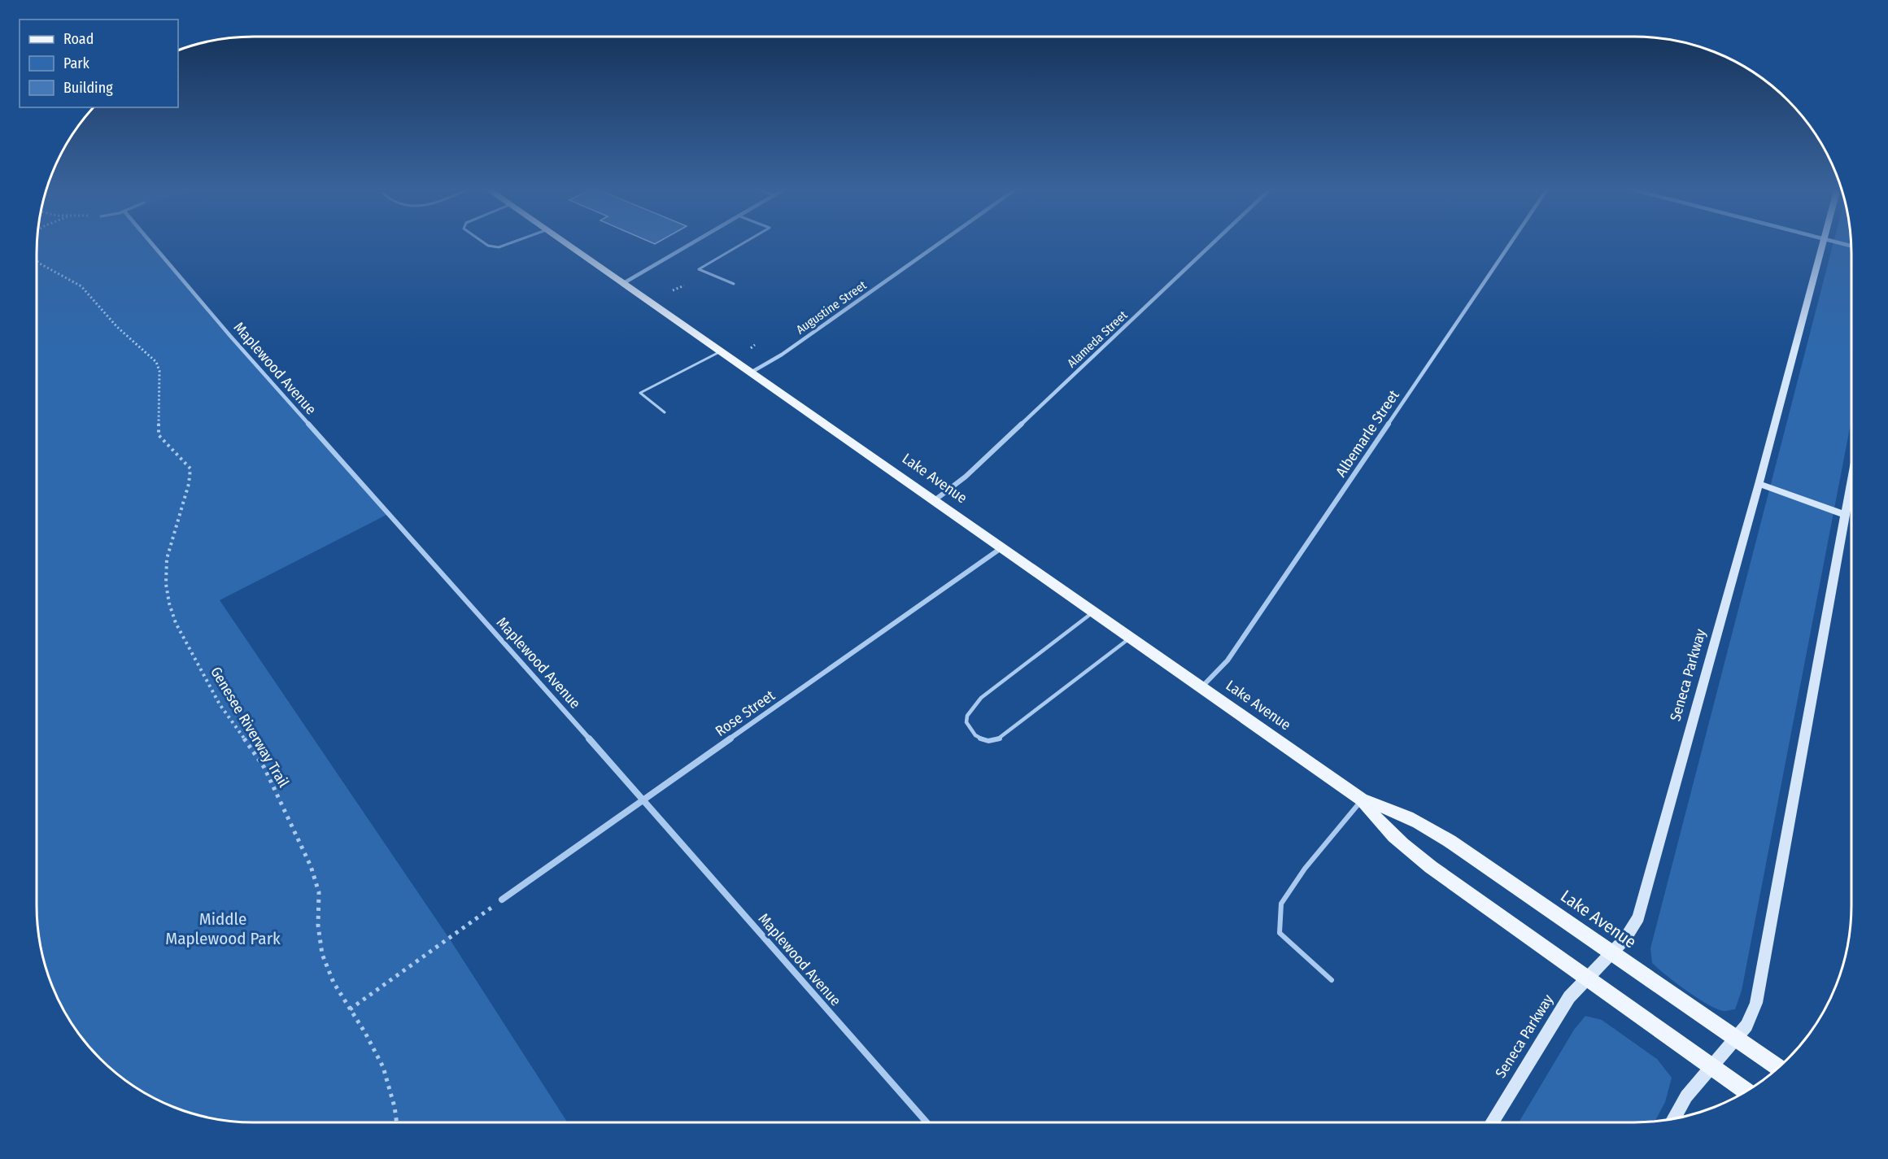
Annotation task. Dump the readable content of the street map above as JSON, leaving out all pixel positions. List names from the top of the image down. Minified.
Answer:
{"streets":{"main road":["Lake Avenue"],"street":["Augustine Street","Alameda Street","Maplewood Avenue","Albemarle Street","Seneca Parkway","Rose Street"],"path":["Genesee Riverway Trail"]},"crossings":[["Augustine Street","Lake Avenue"],["Alameda Street","Lake Avenue"],["Maplewood Avenue","Rose Street"],["Albemarle Street","Lake Avenue"],["Lake Avenue","Seneca Parkway"],["Lake Avenue","Rose Street"]],"parks":["Middle Maplewood Park"],"legend":["Road","Park","Building"]}
